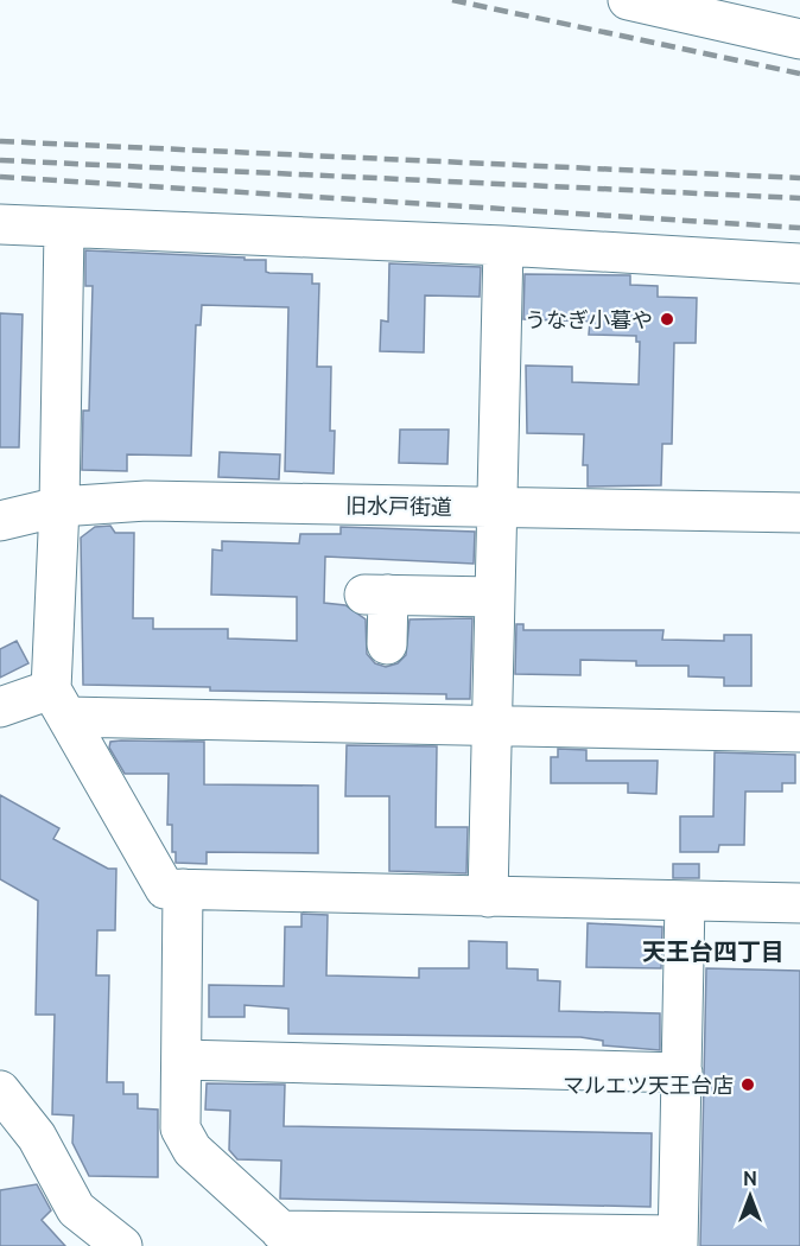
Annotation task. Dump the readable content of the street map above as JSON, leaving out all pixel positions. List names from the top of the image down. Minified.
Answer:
{"streets":{"street":["旧水戸街道"]},"districts":["天王台四丁目"],"places":["うなぎ小暮や","マルエツ天王台店"],"north":"top"}
